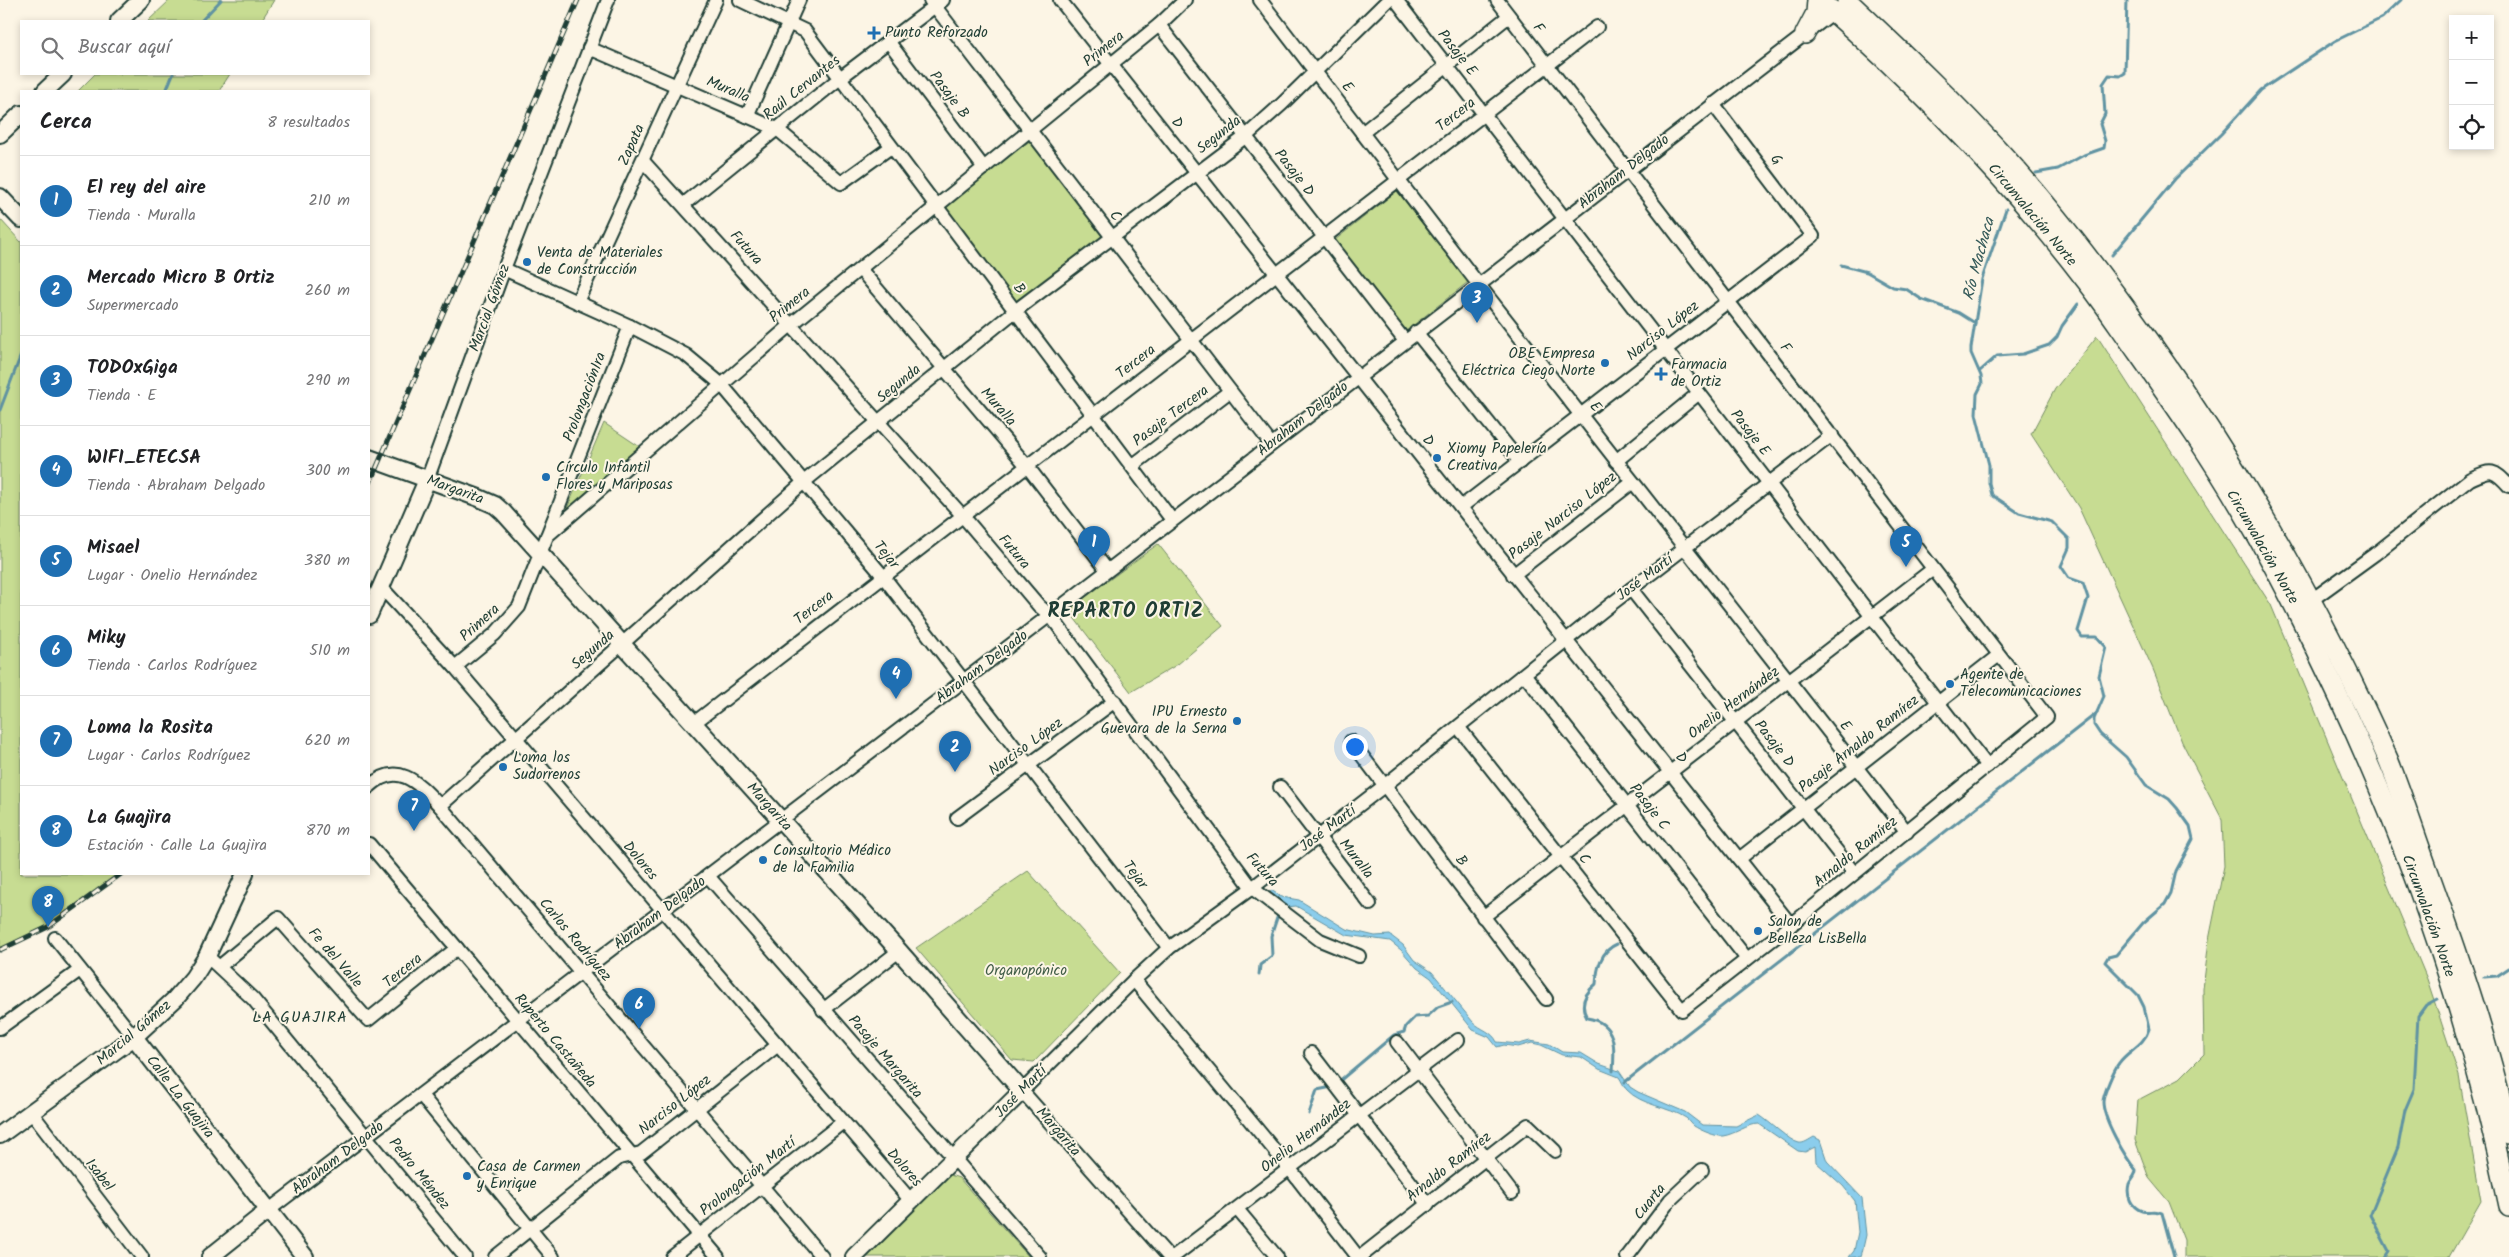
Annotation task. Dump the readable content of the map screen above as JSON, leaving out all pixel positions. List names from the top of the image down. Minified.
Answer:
{"streets":{"highway":["Circunvalación Norte"],"main road":["Abraham Delgado","Marcial Gómez","Margarita","José Martí","Calle La Guajira"],"street":["F","Primera","Pasaje E","E","Raúl Cervantes","Muralla","Pasaje B","Tercera","D","Segunda","Zapata","G","Pasaje D","C","Futura","B","Narciso López","Prolongación1ra","Pasaje Tercera","Pasaje Narciso López","Tejar","Onelio Hernández","Pasaje Arnaldo Ramírez","Pasaje C","Arnaldo Ramírez","Dolores","Carlos Rodríguez","Fe del Valle","Ruperto Castañeda","Pasaje Margarita","Pedro Méndez","Isabel","Prolongación Martí","Cuarta"]},"crossings":[["F","Tercera"],["F","Abraham Delgado"],["F","Narciso López"],["F","José Martí"],["F","Onelio Hernández"],["F","Pasaje Arnaldo Ramírez"],["F","Arnaldo Ramírez"],["Primera","Muralla"],["Primera","Pasaje B"],["Primera","D"],["Primera","Pasaje D"],["Primera","C"],["Primera","Futura"],["Primera","B"],["Primera","Prolongación1ra"],["Primera","Margarita"],["Primera","Tejar"],["Primera","Dolores"],["Pasaje E","Tercera"],["Pasaje E","Abraham Delgado"],["Pasaje E","Narciso López"],["Pasaje E","Pasaje Narciso López"],["Pasaje E","José Martí"],["Pasaje E","Onelio Hernández"],["Pasaje E","Pasaje Arnaldo Ramírez"],["Pasaje E","Arnaldo Ramírez"],["E","Tercera"],["E","Segunda"],["E","Abraham Delgado"],["E","Narciso López"],["E","Pasaje Narciso López"],["E","José Martí"],["E","Onelio Hernández"],["E","Pasaje Arnaldo Ramírez"],["E","Arnaldo Ramírez"],["Raúl Cervantes","Muralla"],["Raúl Cervantes","Pasaje B"],["Raúl Cervantes","C"],["Raúl Cervantes","Futura"],["Raúl Cervantes","B"],["Muralla","Tercera"],["Muralla","Segunda"],["Muralla","Zapata"],["Muralla","Abraham Delgado"],["Muralla","B"],["Muralla","Marcial Gómez"],["Muralla","José Martí"],["Tercera","D"],["Tercera","Pasaje D"],["Tercera","C"],["Tercera","Futura"],["Tercera","B"],["Tercera","Margarita"],["Tercera","Tejar"],["Tercera","Fe del Valle"],["Tercera","Ruperto Castañeda"],["D","Segunda"],["D","Abraham Delgado"],["D","Narciso López"],["D","Pasaje Narciso López"],["D","José Martí"],["D","Onelio Hernández"],["D","Pasaje Arnaldo Ramírez"],["D","Arnaldo Ramírez"],["Segunda","Pasaje D"],["Segunda","C"],["Segunda","Futura"],["Segunda","B"],["Segunda","Margarita"],["Segunda","Tejar"],["Segunda","Dolores"],["Segunda","Carlos Rodríguez"],["Zapata","Futura"],["Zapata","Tejar"],["G","Abraham Delgado"],["G","Narciso López"],["Abraham Delgado","Pasaje D"],["Abraham Delgado","C"],["Abraham Delgado","Futura"],["Abraham Delgado","B"],["Abraham Delgado","Margarita"],["Abraham Delgado","Tejar"],["Abraham Delgado","Dolores"],["Abraham Delgado","Carlos Rodríguez"],["Abraham Delgado","Ruperto Castañeda"],["Abraham Delgado","Pasaje Margarita"],["Abraham Delgado","Calle La Guajira"],["Abraham Delgado","Pedro Méndez"],["Pasaje D","José Martí"],["Pasaje D","Onelio Hernández"],["Pasaje D","Pasaje Arnaldo Ramírez"],["Pasaje D","Arnaldo Ramírez"],["C","Pasaje Tercera"],["C","José Martí"],["C","Onelio Hernández"],["C","Arnaldo Ramírez"],["Futura","Narciso López"],["Futura","José Martí"],["B","Pasaje Tercera"],["B","José Martí"],["B","Onelio Hernández"],["Marcial Gómez","Margarita"],["Marcial Gómez","Tejar"],["Marcial Gómez","Dolores"],["Marcial Gómez","Fe del Valle"],["Marcial Gómez","Calle La Guajira"],["Marcial Gómez","Pedro Méndez"],["Marcial Gómez","Isabel"],["Narciso López","Tejar"],["Narciso López","Dolores"],["Narciso López","Carlos Rodríguez"],["Narciso López","Ruperto Castañeda"],["Prolongación1ra","Tejar"],["Margarita","José Martí"],["Tejar","José Martí"],["José Martí","Pasaje C"],["José Martí","Dolores"],["José Martí","Pasaje Margarita"],["Onelio Hernández","Pasaje C"],["Pasaje C","Arnaldo Ramírez"],["Dolores","Prolongación Martí"],["Carlos Rodríguez","Prolongación Martí"],["Fe del Valle","Pedro Méndez"],["Ruperto Castañeda","Prolongación Martí"]],"districts":["REPARTO ORTIZ","LA GUAJIRA"],"water":["Río Machaca"],"parks":["Organopónico"],"places":{"health":["Punto Reforzado","Farmacia de Ortiz"],"other":["Venta de Materiales de Construcción","OBE Empresa Eléctrica Ciego Norte","Xiomy Papelería Creativa","Círculo Infantil Flores y Mariposas","Agente de Telecomunicaciones","IPU Ernesto Guevara de la Serna","Loma los Sudorrenos","Consultorio Médico de la Familia","Salon de Belleza LisBella","Casa de Carmen y Enrique"]},"page":{"map_buttons":["+","−"],"search":"Buscar aquí","heading":["Cerca","8 resultados"],"list":[{"mark":"1","name":"El rey del aire","note":"Tienda · Muralla","value":"210 m"},{"mark":"2","name":"Mercado Micro B Ortiz","note":"Supermercado","value":"260 m"},{"mark":"3","name":"TODOxGiga","note":"Tienda · E","value":"290 m"},{"mark":"4","name":"WIFI_ETECSA","note":"Tienda · Abraham Delgado","value":"300 m"},{"mark":"5","name":"Misael","note":"Lugar · Onelio Hernández","value":"380 m"},{"mark":"6","name":"Miky","note":"Tienda · Carlos Rodríguez","value":"510 m"},{"mark":"7","name":"Loma la Rosita","note":"Lugar · Carlos Rodríguez","value":"620 m"},{"mark":"8","name":"La Guajira","note":"Estación · Calle La Guajira","value":"870 m"}],"pins":["3","1","5","4","2","7","8","6"]}}
